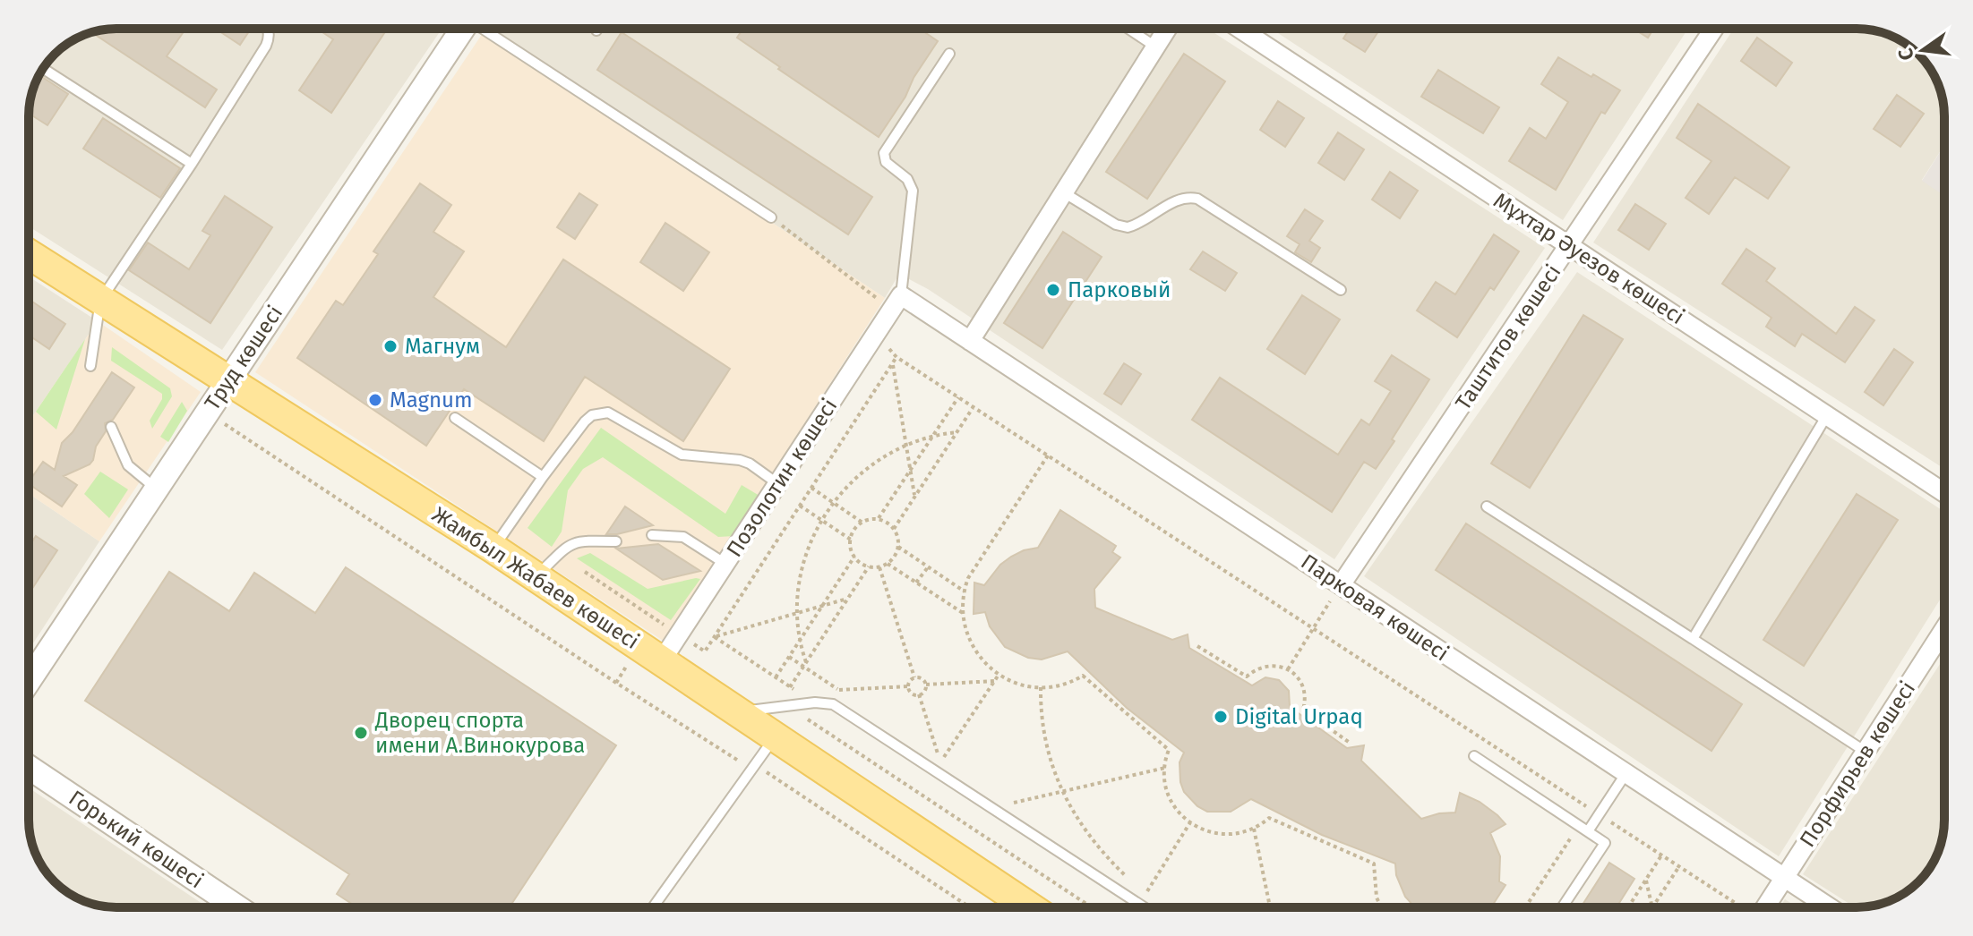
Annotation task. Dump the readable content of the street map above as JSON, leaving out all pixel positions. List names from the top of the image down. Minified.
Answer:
{"streets":{"main road":["Жамбыл Жабаев көшесі"],"street":["Мұхтар Әуезов көшесі","Таштитов көшесі","Труд көшесі","Позолотин көшесі","Парковая көшесі","Порфирьев көшесі","Горький көшесі"]},"crossings":[["Мұхтар Әуезов көшесі","Таштитов көшесі"],["Таштитов көшесі","Парковая көшесі"],["Труд көшесі","Жамбыл Жабаев көшесі"],["Позолотин көшесі","Жамбыл Жабаев көшесі"],["Позолотин көшесі","Парковая көшесі"],["Парковая көшесі","Порфирьев көшесі"]],"places":["Парковый","Магнум","Magnum","Digital Urpaq","Дворец спорта имени А.Винокурова"],"north":"left"}
